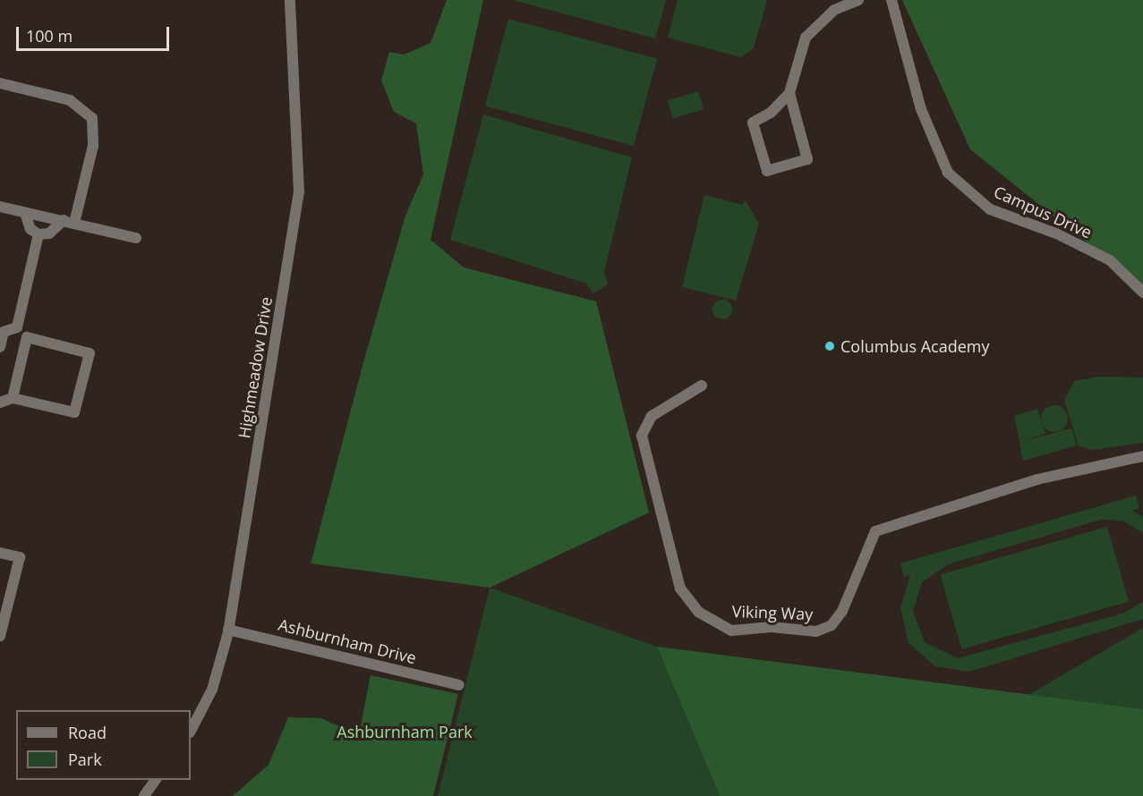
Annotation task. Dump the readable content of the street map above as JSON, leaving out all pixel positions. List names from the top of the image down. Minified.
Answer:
{"streets":{"street":["Campus Drive","Highmeadow Drive","Viking Way","Ashburnham Drive"]},"crossings":[["Highmeadow Drive","Ashburnham Drive"]],"parks":["Ashburnham Park"],"places":["Columbus Academy"],"legend":["Road","Park"],"scale_bar":"100 m"}
